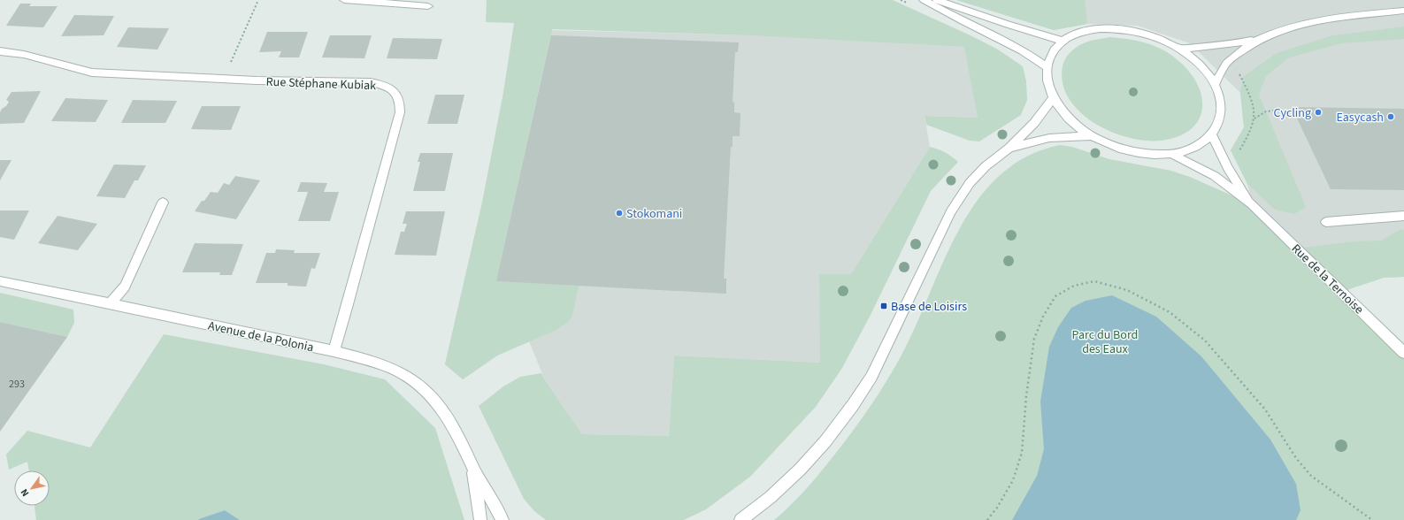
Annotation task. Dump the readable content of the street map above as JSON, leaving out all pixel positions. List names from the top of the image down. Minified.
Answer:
{"streets":{"street":["Rue Stéphane Kubiak","Rue de la Ternoise","Avenue de la Polonia"]},"crossings":[["Rue Stéphane Kubiak","Avenue de la Polonia"]],"parks":["Parc du Bord des Eaux"],"places":{"other":["Cycling","Easycash","Stokomani"],"transit":["Base de Loisirs"]},"house_numbers":["293"],"north":"bottom left"}
